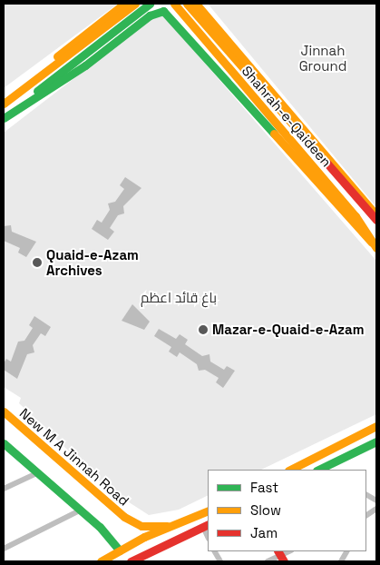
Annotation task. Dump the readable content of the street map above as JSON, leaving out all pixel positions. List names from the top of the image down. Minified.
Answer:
{"streets":{"main road":["Shahrah-e-Qaideen","New M A Jinnah Road"]},"parks":["Jinnah Ground","باغ قائد اعظم"],"places":["Quaid-e-Azam Archives","Mazar-e-Quaid-e-Azam"],"legend":["Fast","Slow","Jam"]}
